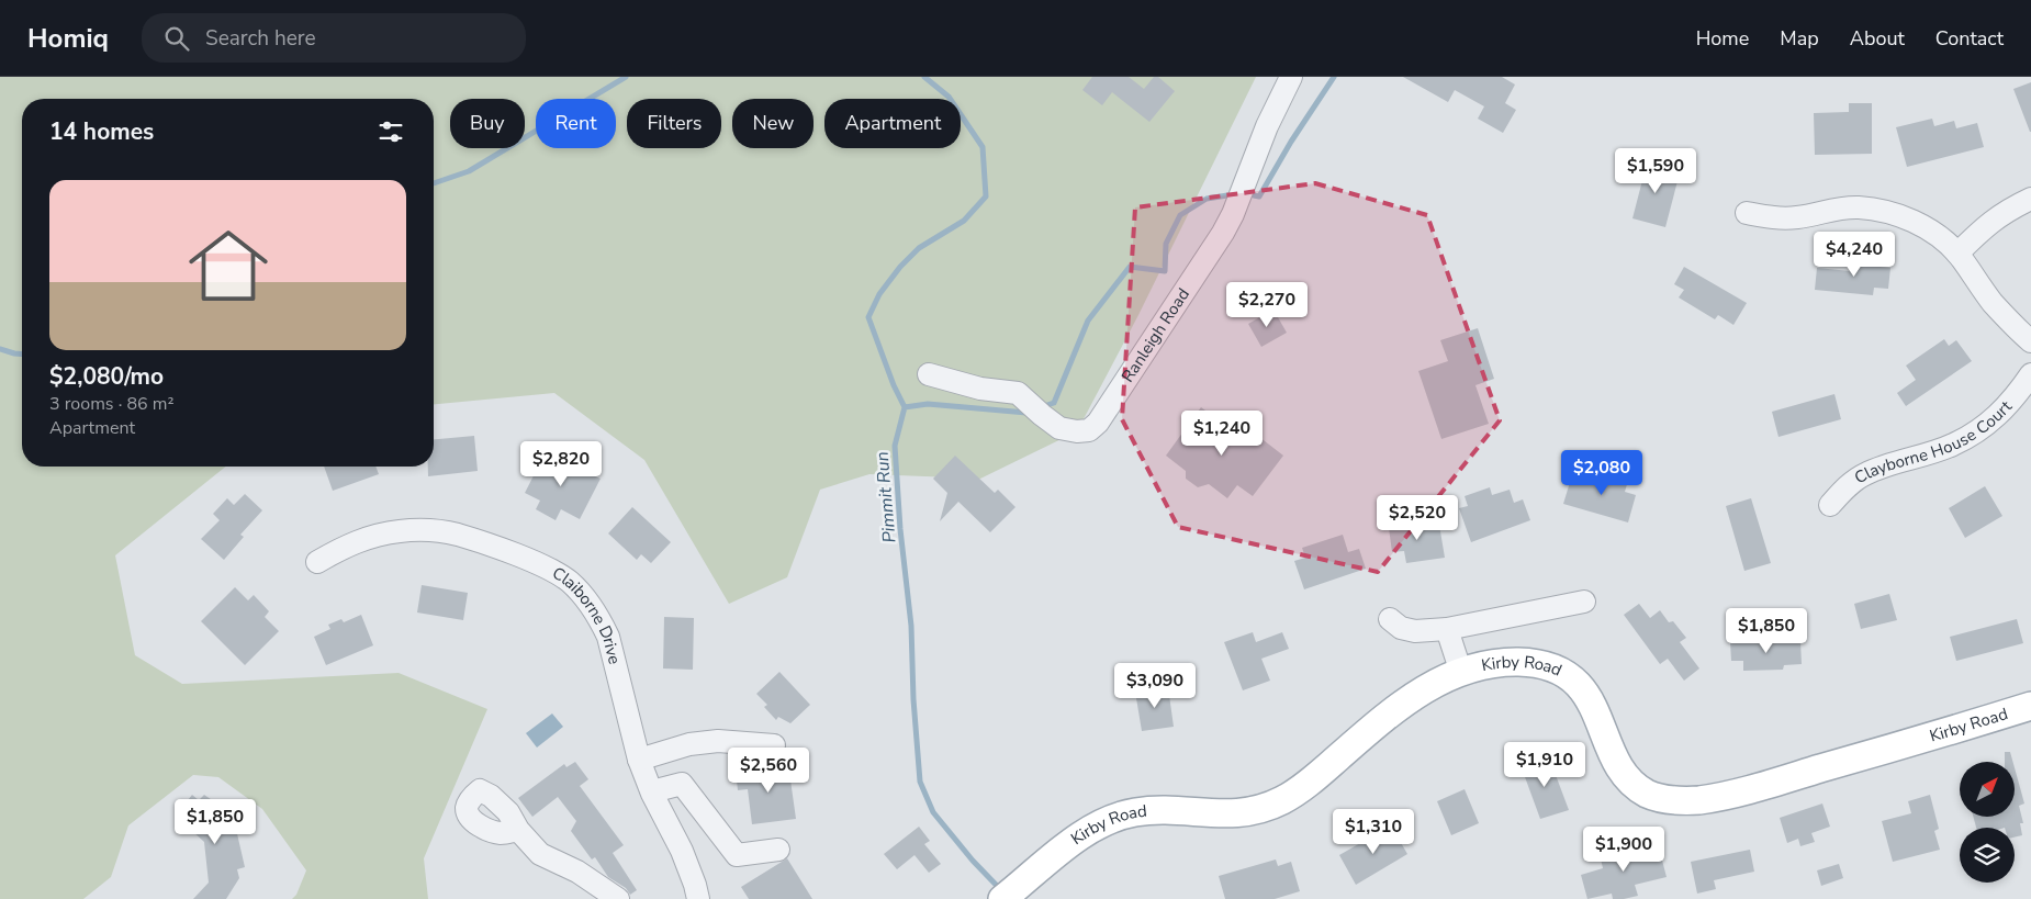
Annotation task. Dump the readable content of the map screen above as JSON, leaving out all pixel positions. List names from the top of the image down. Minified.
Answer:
{"streets":{"main road":["Kirby Road"],"street":["Ranleigh Road","Clayborne House Court","Claiborne Drive"]},"water":["Pimmit Run"],"north":"top right","page":{"header":"Homiq","search":"Search here","nav":["Home","Map","About","Contact"],"chip":["Buy","Rent","Filters","New","Apartment"],"heading":"14 homes","price":["$1,590","$4,240","$2,270","$1,240","$2,820","$2,080","$2,520","$1,850","$3,090","$1,910","$2,560","$1,850","$1,310","$1,900"],"list":[{"name":"$2,080/mo","note":"3 rooms · 86 m² · Apartment"}]}}
